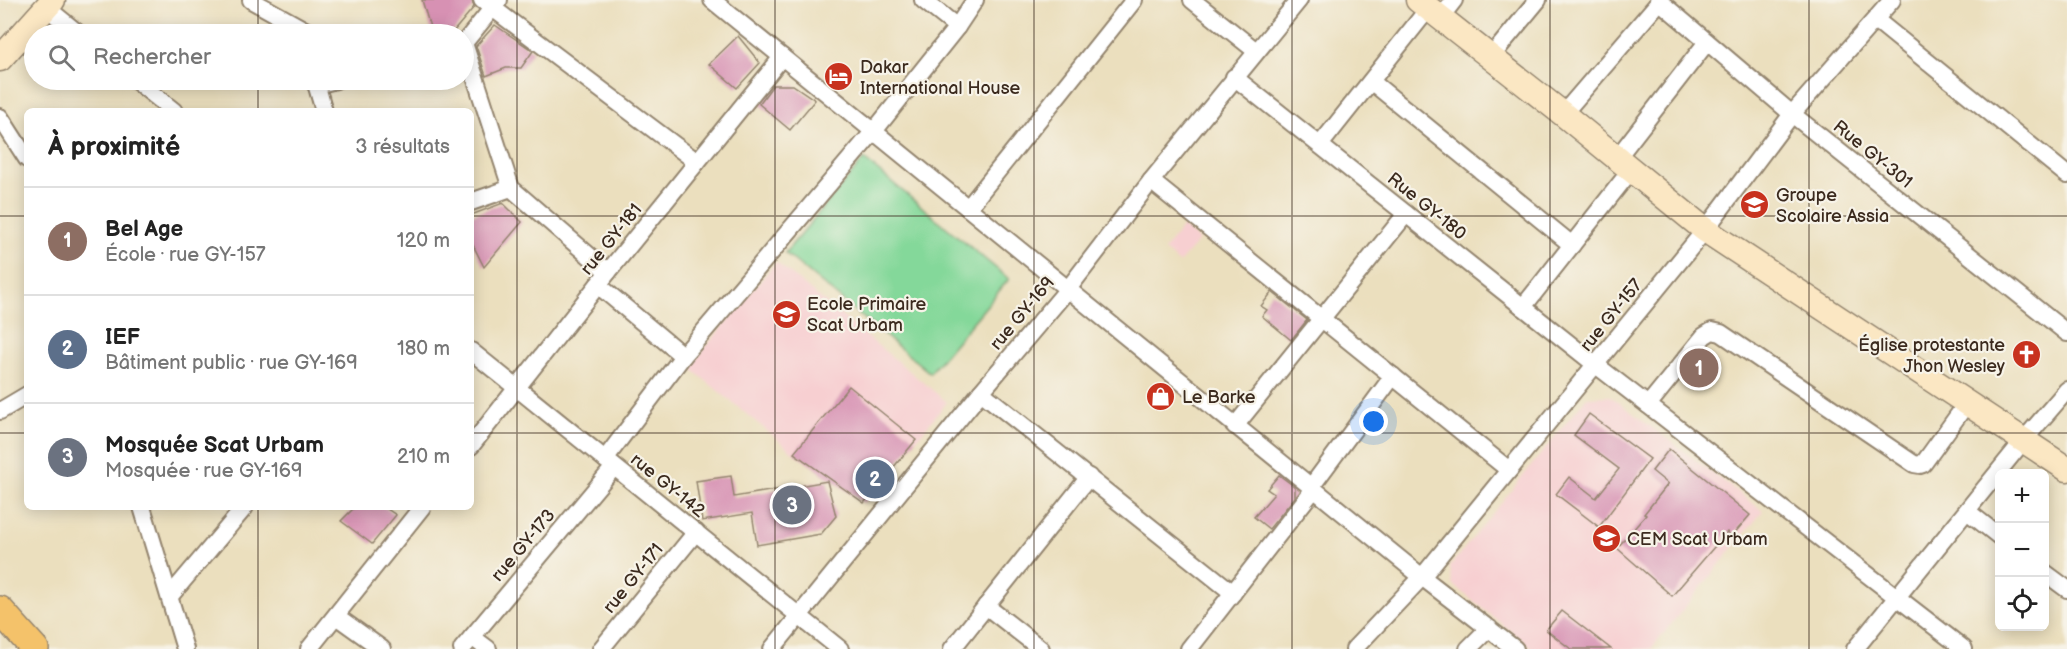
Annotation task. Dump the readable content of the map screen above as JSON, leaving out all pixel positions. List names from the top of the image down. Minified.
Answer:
{"streets":{"street":["Rue GY-301","Rue GY-180","rue GY-181","rue GY-169","rue GY-157","rue GY-142","rue GY-173","rue GY-171"]},"crossings":[["Rue GY-301","rue GY-157"],["Rue GY-180","rue GY-169"],["Rue GY-180","rue GY-157"],["rue GY-181","rue GY-142"],["rue GY-169","rue GY-142"],["rue GY-142","rue GY-173"],["rue GY-142","rue GY-171"]],"places":{"hotel":["Dakar International House"],"school or university":["Groupe Scolaire Assia","Ecole Primaire Scat Urbam","CEM Scat Urbam"],"church":["Église protestante Jhon Wesley"],"shop":["Le Barke"]},"page":{"search":"Rechercher","heading":["À proximité","3 résultats"],"list":[{"mark":"1","name":"Bel Age","note":"École · rue GY-157","value":"120 m"},{"mark":"2","name":"IEF","note":"Bâtiment public · rue GY-169","value":"180 m"},{"mark":"3","name":"Mosquée Scat Urbam","note":"Mosquée · rue GY-169","value":"210 m"}],"pins":["1","2","3"],"map_buttons":["+","−"]}}
